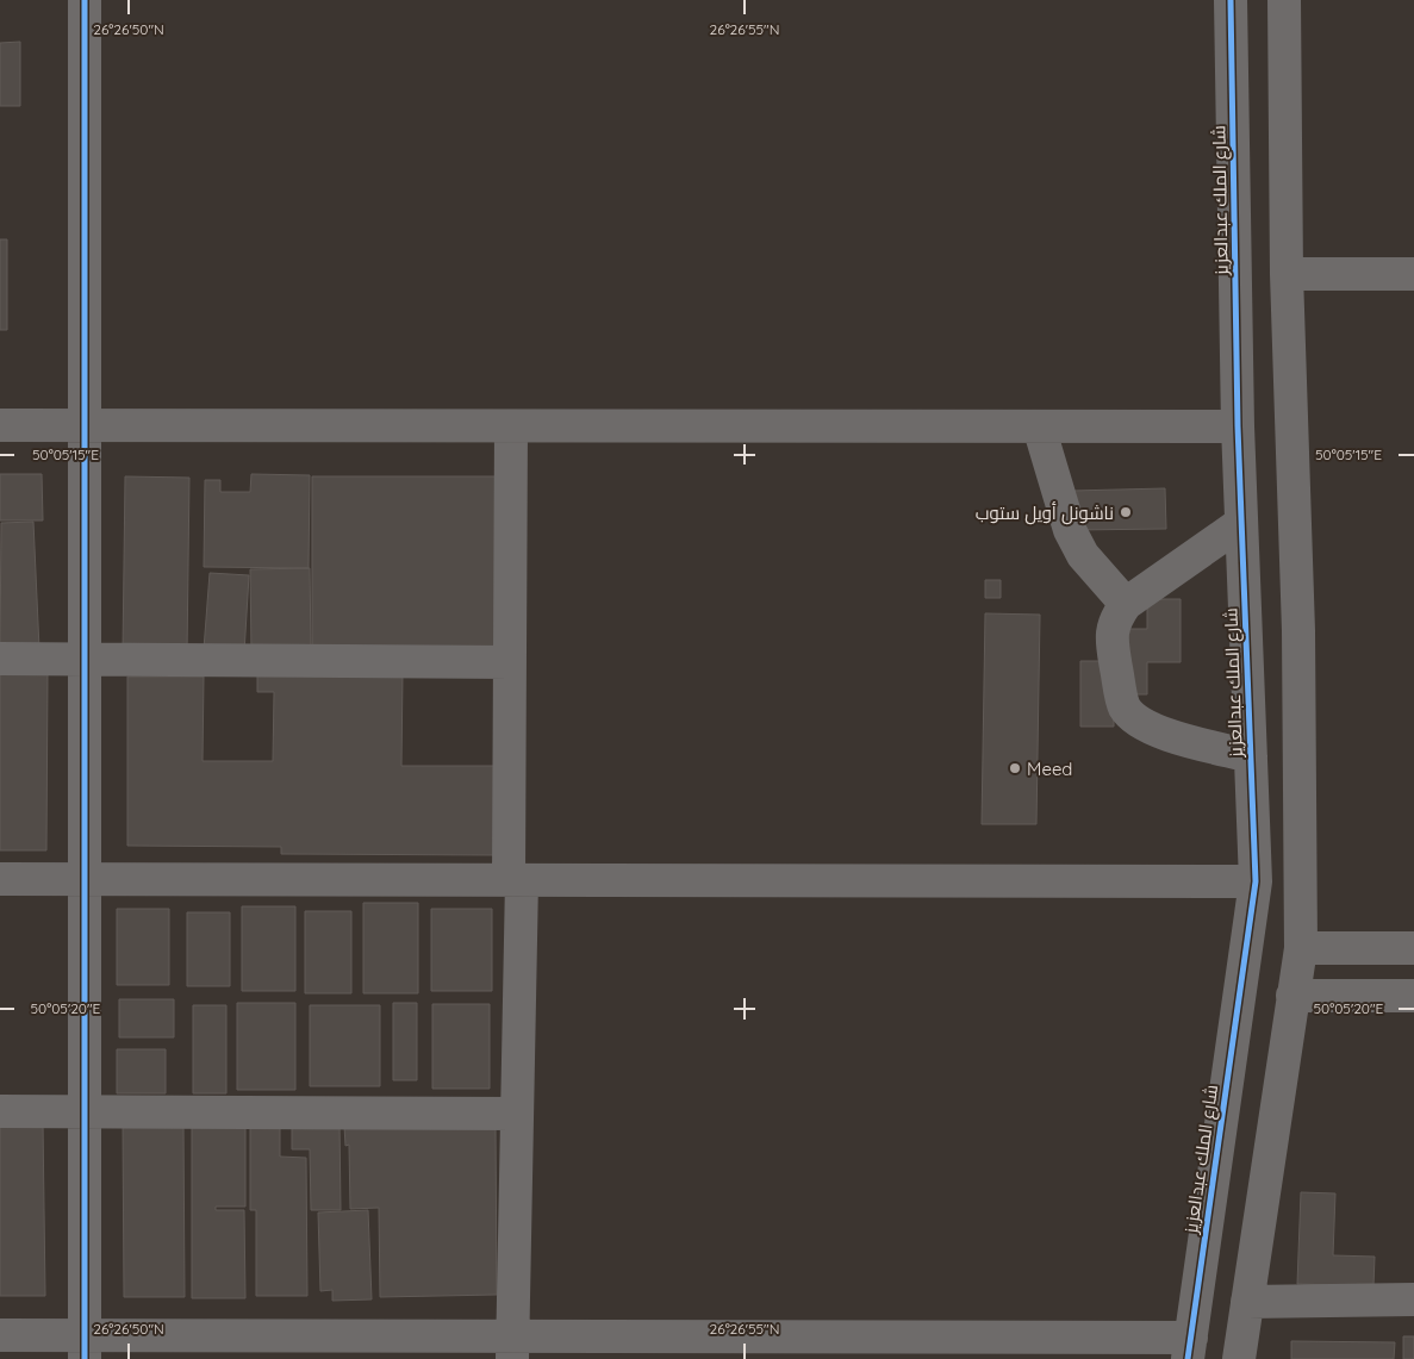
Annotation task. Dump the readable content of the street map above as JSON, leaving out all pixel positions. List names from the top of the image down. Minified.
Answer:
{"streets":{"street":["شارع الملك عبدالعزيز"]},"places":["ناشونل أويل ستوب","Meed"],"coordinates":["26°26'50\"N","26°26'55\"N","50°05'15\"E","50°05'20\"E"]}
